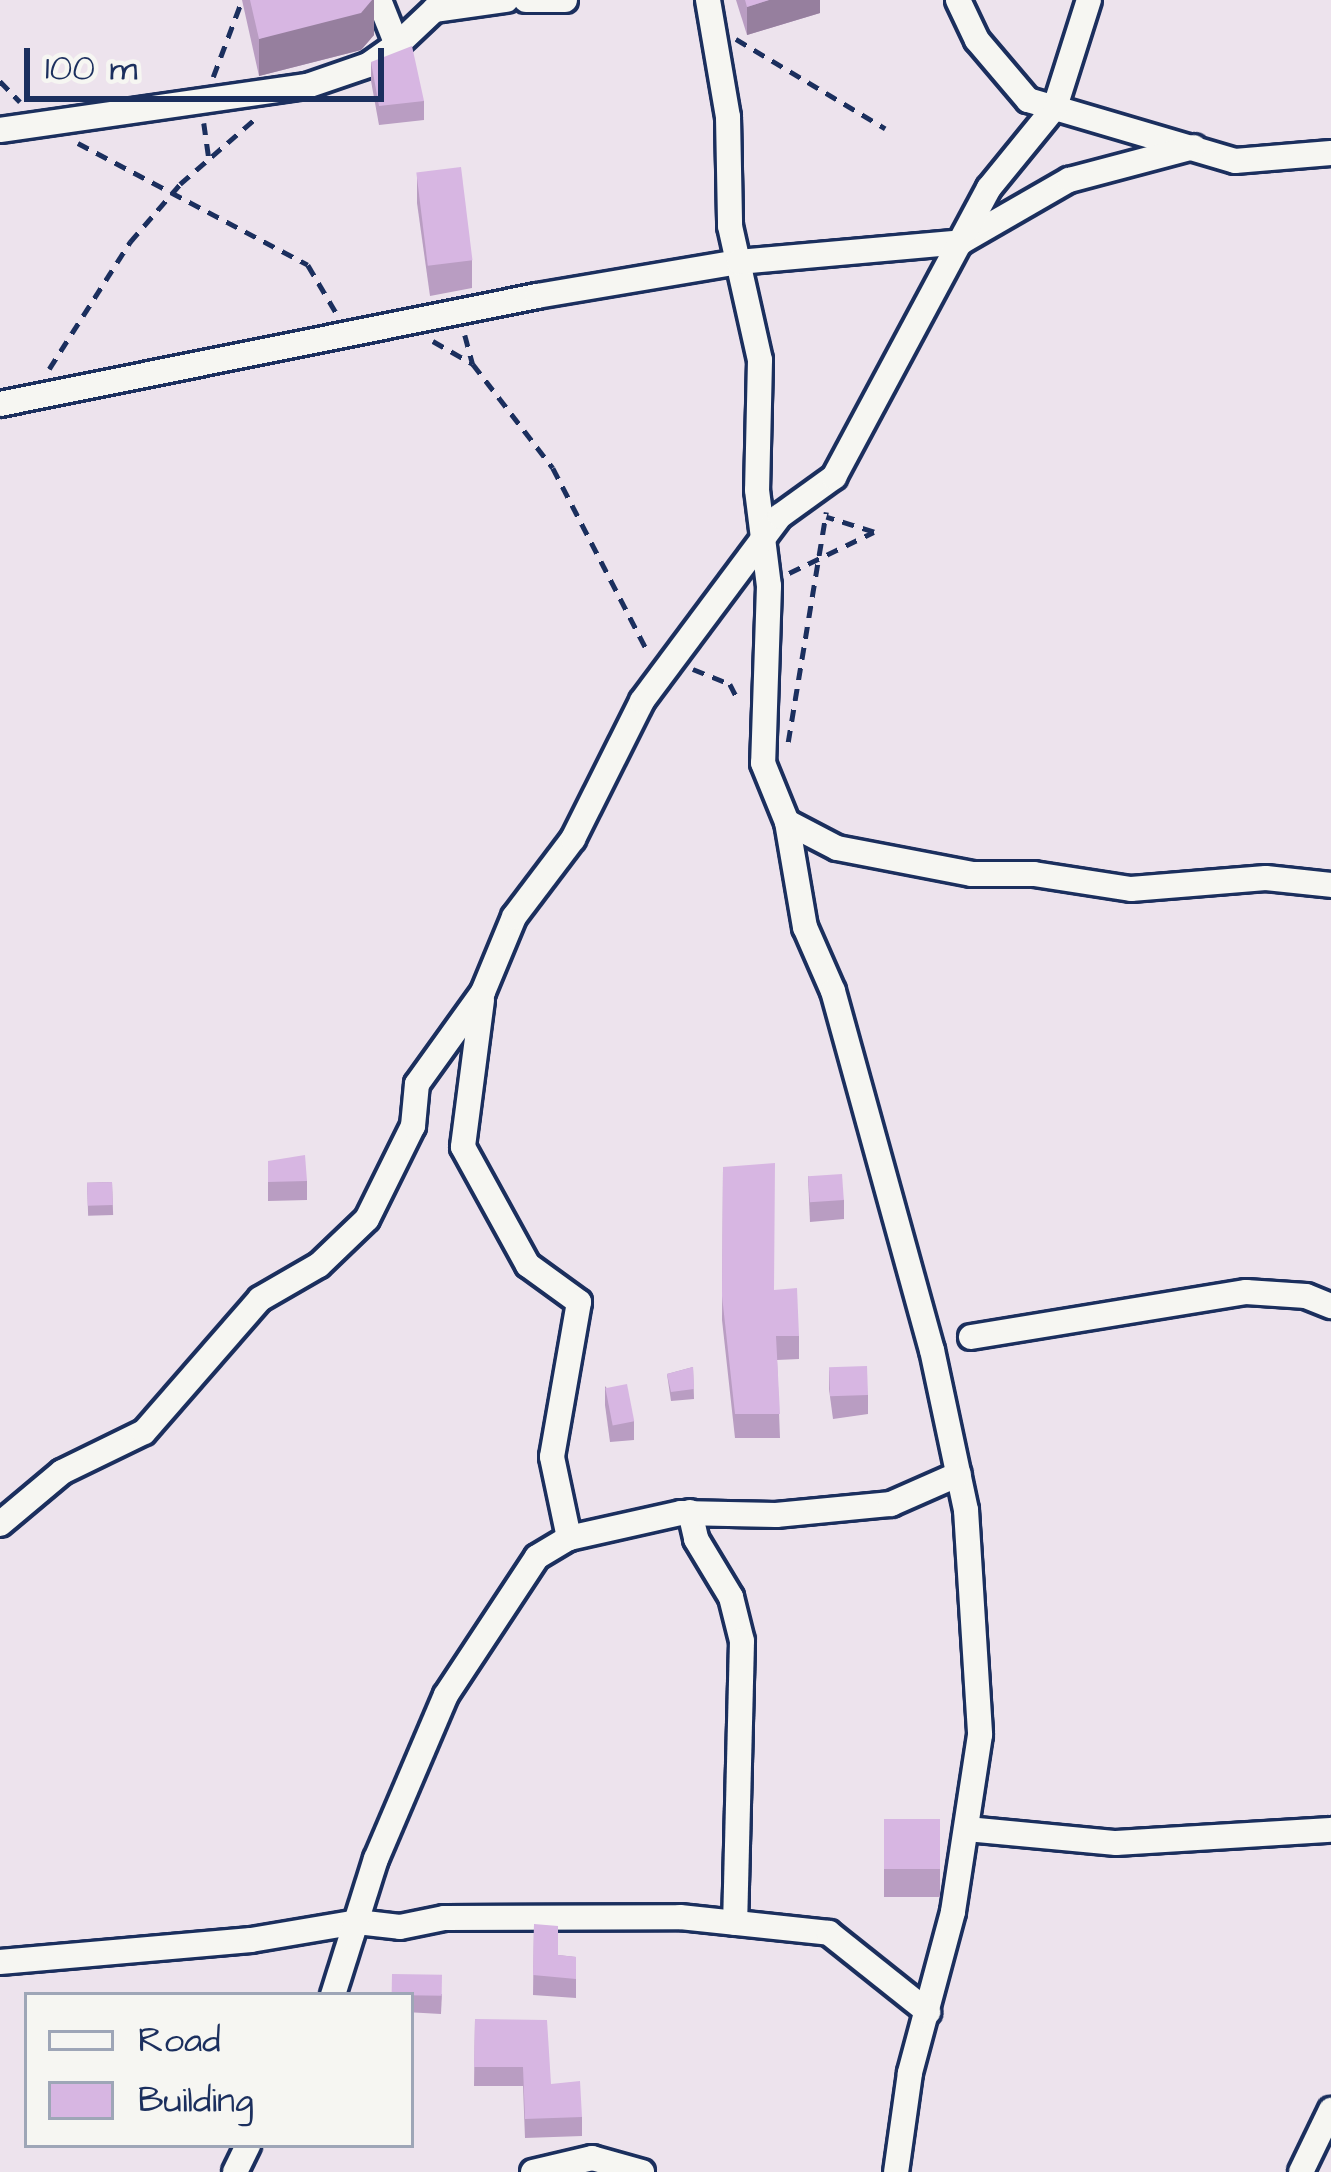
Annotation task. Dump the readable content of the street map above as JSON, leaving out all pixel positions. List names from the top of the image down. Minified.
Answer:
{"legend":["Road","Building"],"scale_bar":"100 m"}
